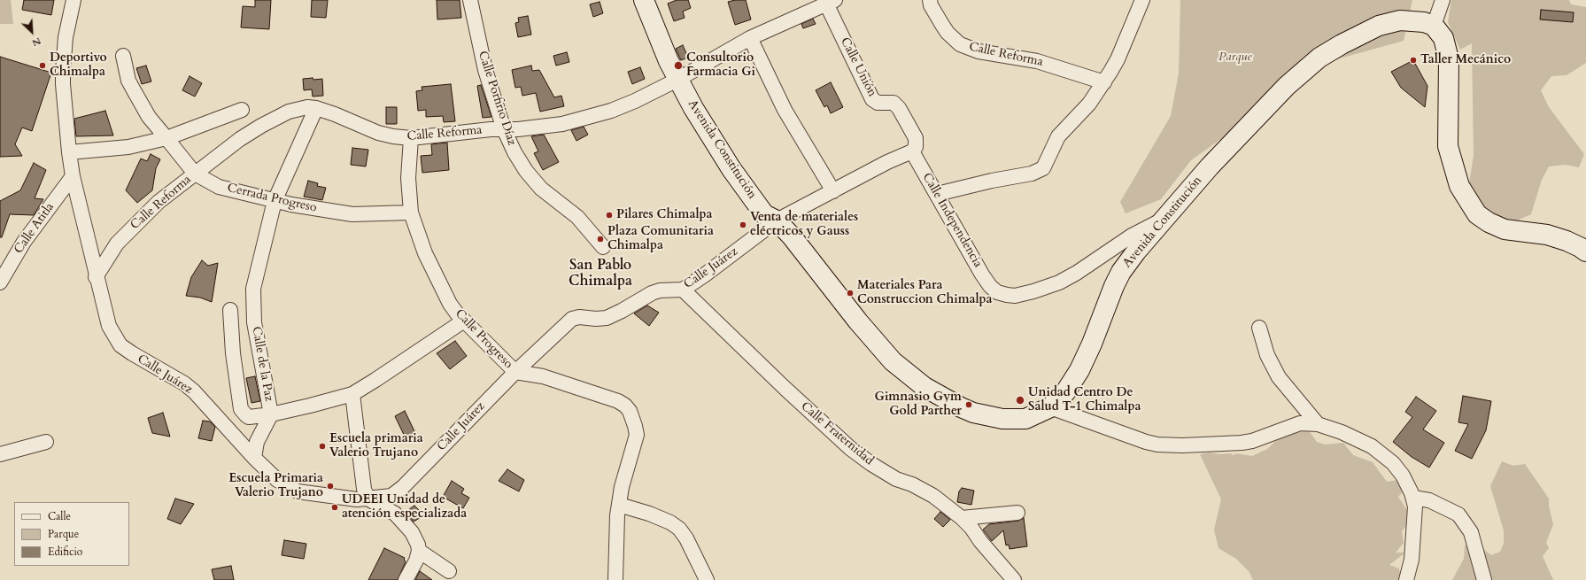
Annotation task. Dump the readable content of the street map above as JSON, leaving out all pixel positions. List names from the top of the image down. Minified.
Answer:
{"streets":{"main road":["Avenida Constitución"],"street":["Calle Reforma","Calle Unión","Calle Porfirio Díaz","Cerrada Progreso","Calle Independencia","Calle Atitla","Calle Juárez","Calle Progreso","Calle de la Paz","Calle Fraternidad"]},"crossings":[["Calle Reforma","Calle Unión"],["Calle Reforma","Calle Porfirio Díaz"],["Calle Reforma","Avenida Constitución"],["Calle Reforma","Cerrada Progreso"],["Calle Reforma","Calle Juárez"],["Calle Reforma","Calle Progreso"],["Calle Reforma","Calle de la Paz"],["Calle Unión","Calle Independencia"],["Avenida Constitución","Calle Independencia"],["Avenida Constitución","Calle Juárez"],["Cerrada Progreso","Calle Progreso"],["Cerrada Progreso","Calle de la Paz"],["Calle Atitla","Calle Juárez"],["Calle Juárez","Calle Progreso"],["Calle Juárez","Calle Fraternidad"],["Calle Progreso","Calle de la Paz"]],"districts":["San Pablo Chimalpa"],"parks":["Parque"],"places":["Taller Mecánico","Deportivo Chimalpa","Consultorio Farmacia Gi","Pilares Chimalpa","Venta de materiales eléctricos y Gauss","Plaza Comunitaria Chimalpa","Materiales Para Construccion Chimalpa","Unidad Centro De Salud T-1 Chimalpa","Gimnasio Gym Gold Parther","Escuela primaria Valerio Trujano","Escuela Primaria Valerio Trujano","UDEEI Unidad de atención especializada"],"legend":["Calle","Parque","Edificio"],"north":"bottom right"}
